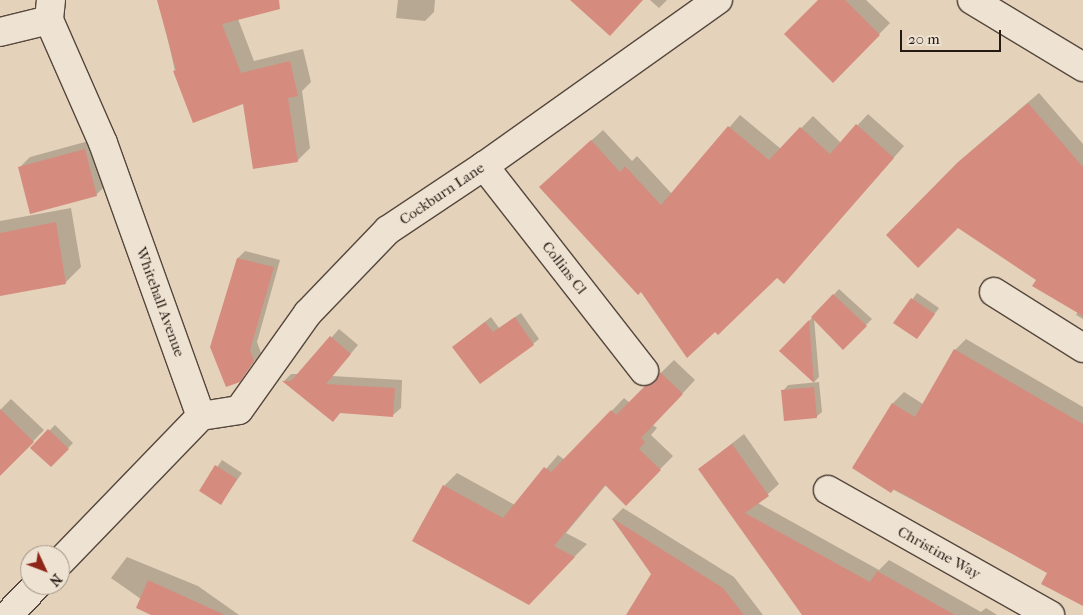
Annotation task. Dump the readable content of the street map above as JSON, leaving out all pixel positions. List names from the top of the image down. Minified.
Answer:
{"streets":{"street":["Cockburn Lane","Collins Cl","Whitehall Avenue","Christine Way"]},"crossings":[["Cockburn Lane","Collins Cl"],["Cockburn Lane","Whitehall Avenue"]],"scale_bar":"20 m","north":"bottom right"}
